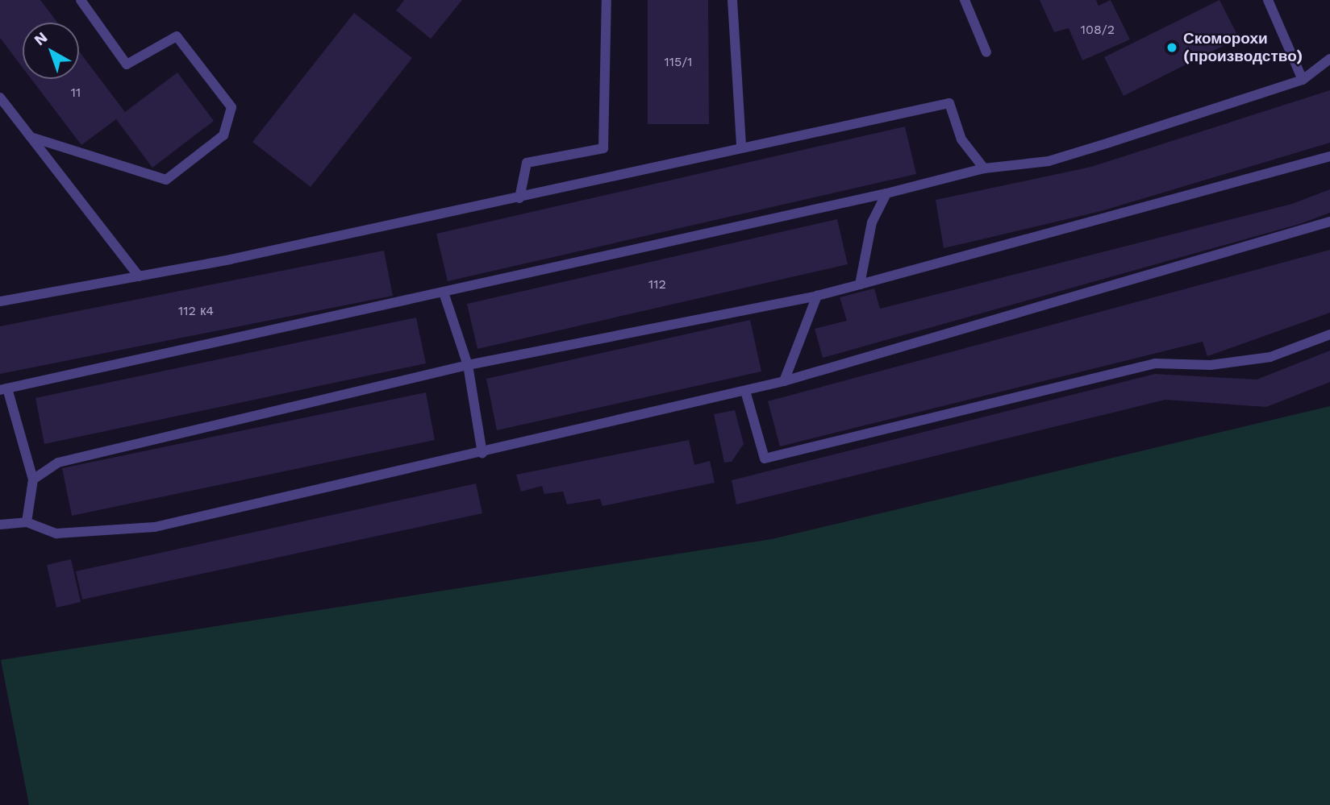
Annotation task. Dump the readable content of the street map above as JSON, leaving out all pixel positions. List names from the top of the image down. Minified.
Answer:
{"places":["Скоморохи (производство)"],"house_numbers":["108/2","115/1","11","112","112 к4"],"north":"top left"}
